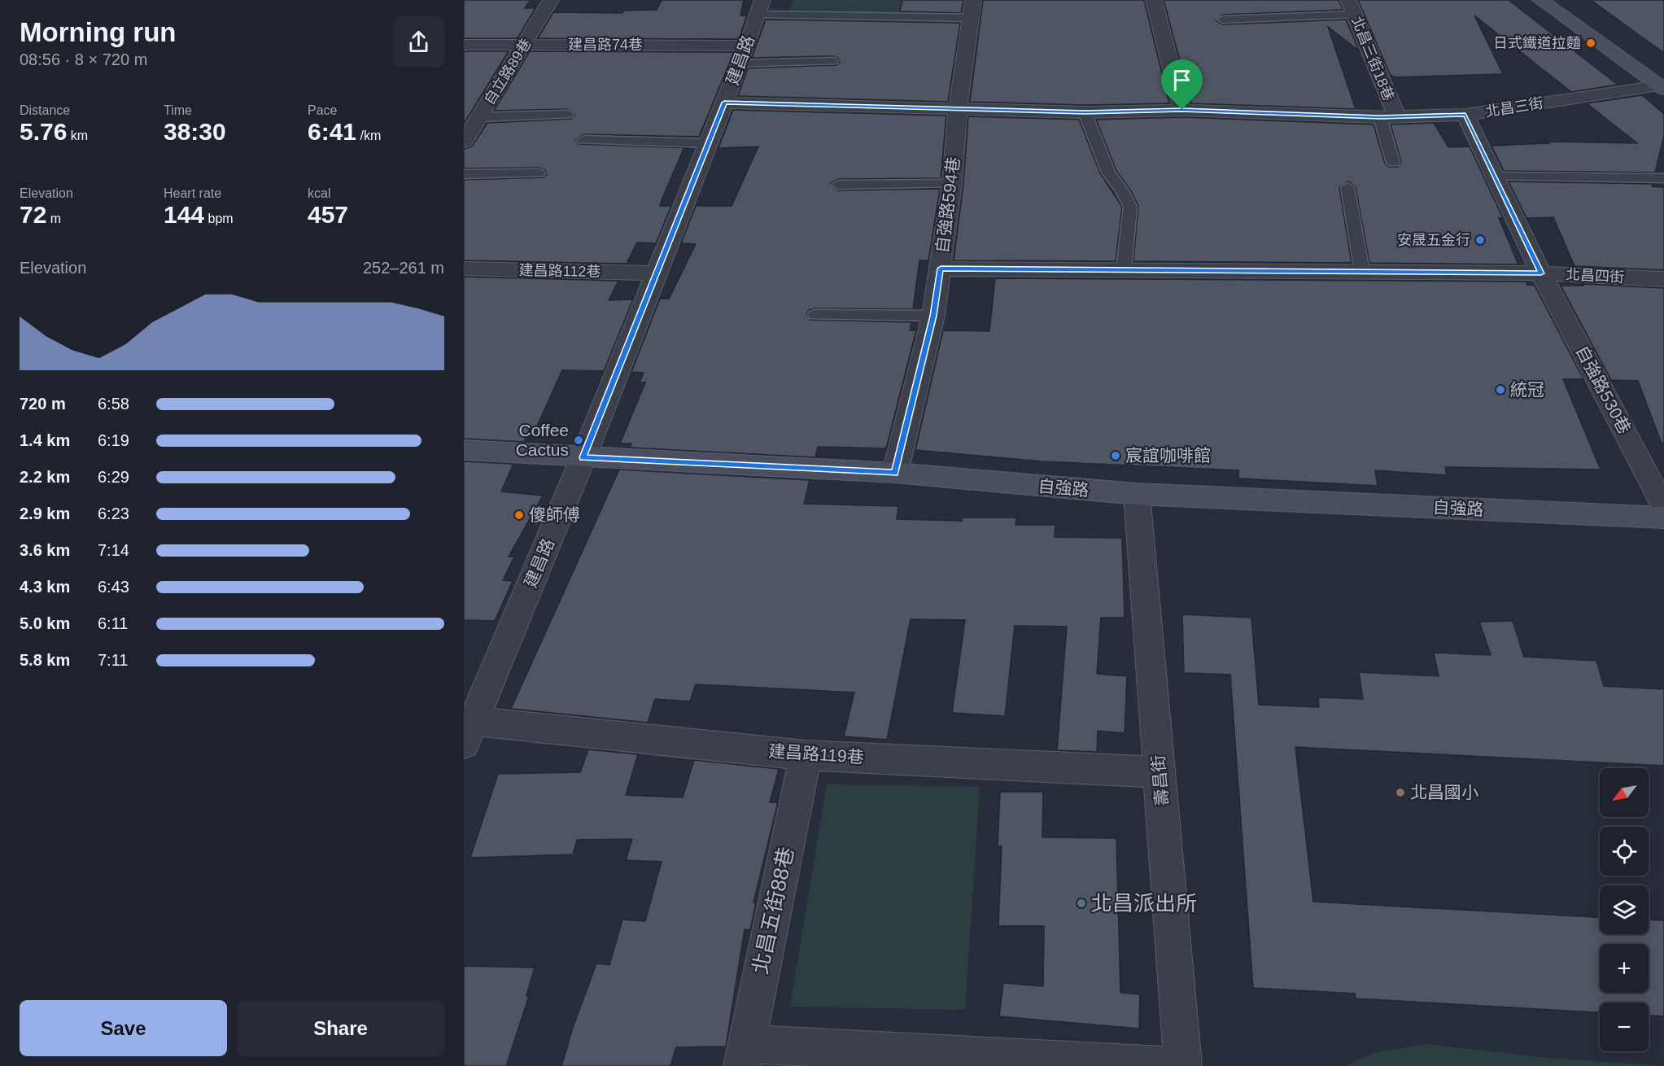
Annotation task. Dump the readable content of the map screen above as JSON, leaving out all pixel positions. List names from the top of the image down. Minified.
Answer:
{"streets":{"street":["建昌路74巷","北昌三街18巷","建昌路","自立路89巷","北昌三街","自強路594巷","建昌路112巷","北昌四街","自強路530巷","自強路","建昌路119巷","壽昌街","北昌五街88巷"]},"crossings":[["建昌路74巷","建昌路"],["建昌路74巷","自立路89巷"],["北昌三街18巷","北昌三街"],["建昌路","北昌三街"],["建昌路","建昌路112巷"],["建昌路","自強路"],["建昌路","建昌路119巷"],["北昌三街","自強路594巷"],["北昌三街","自強路530巷"],["自強路594巷","北昌四街"],["自強路594巷","自強路"],["北昌四街","自強路530巷"],["自強路","壽昌街"],["建昌路119巷","壽昌街"],["建昌路119巷","北昌五街88巷"]],"places":["日式鐵道拉麵","安晟五金行","統冠","Coffee Cactus","宸誼咖啡館","傻師傅","北昌國小","北昌派出所"],"north":"bottom left","page":{"heading":["Morning run","08:56 · 8 × 720 m"],"stats":[["Distance","5.76 km"],["Time","38:30"],["Pace","6:41 /km"],["Elevation","72 m"],["Heart rate","144 bpm"],["kcal","457"]],"chart":["Elevation","252–261 m"],"list":[{"name":"720 m","note":"6:58"},{"name":"1.4 km","note":"6:19"},{"name":"2.2 km","note":"6:29"},{"name":"2.9 km","note":"6:23"},{"name":"3.6 km","note":"7:14"},{"name":"4.3 km","note":"6:43"},{"name":"5.0 km","note":"6:11"},{"name":"5.8 km","note":"7:11"}],"map_buttons":["+","−"],"buttons":["Save","Share"]}}
